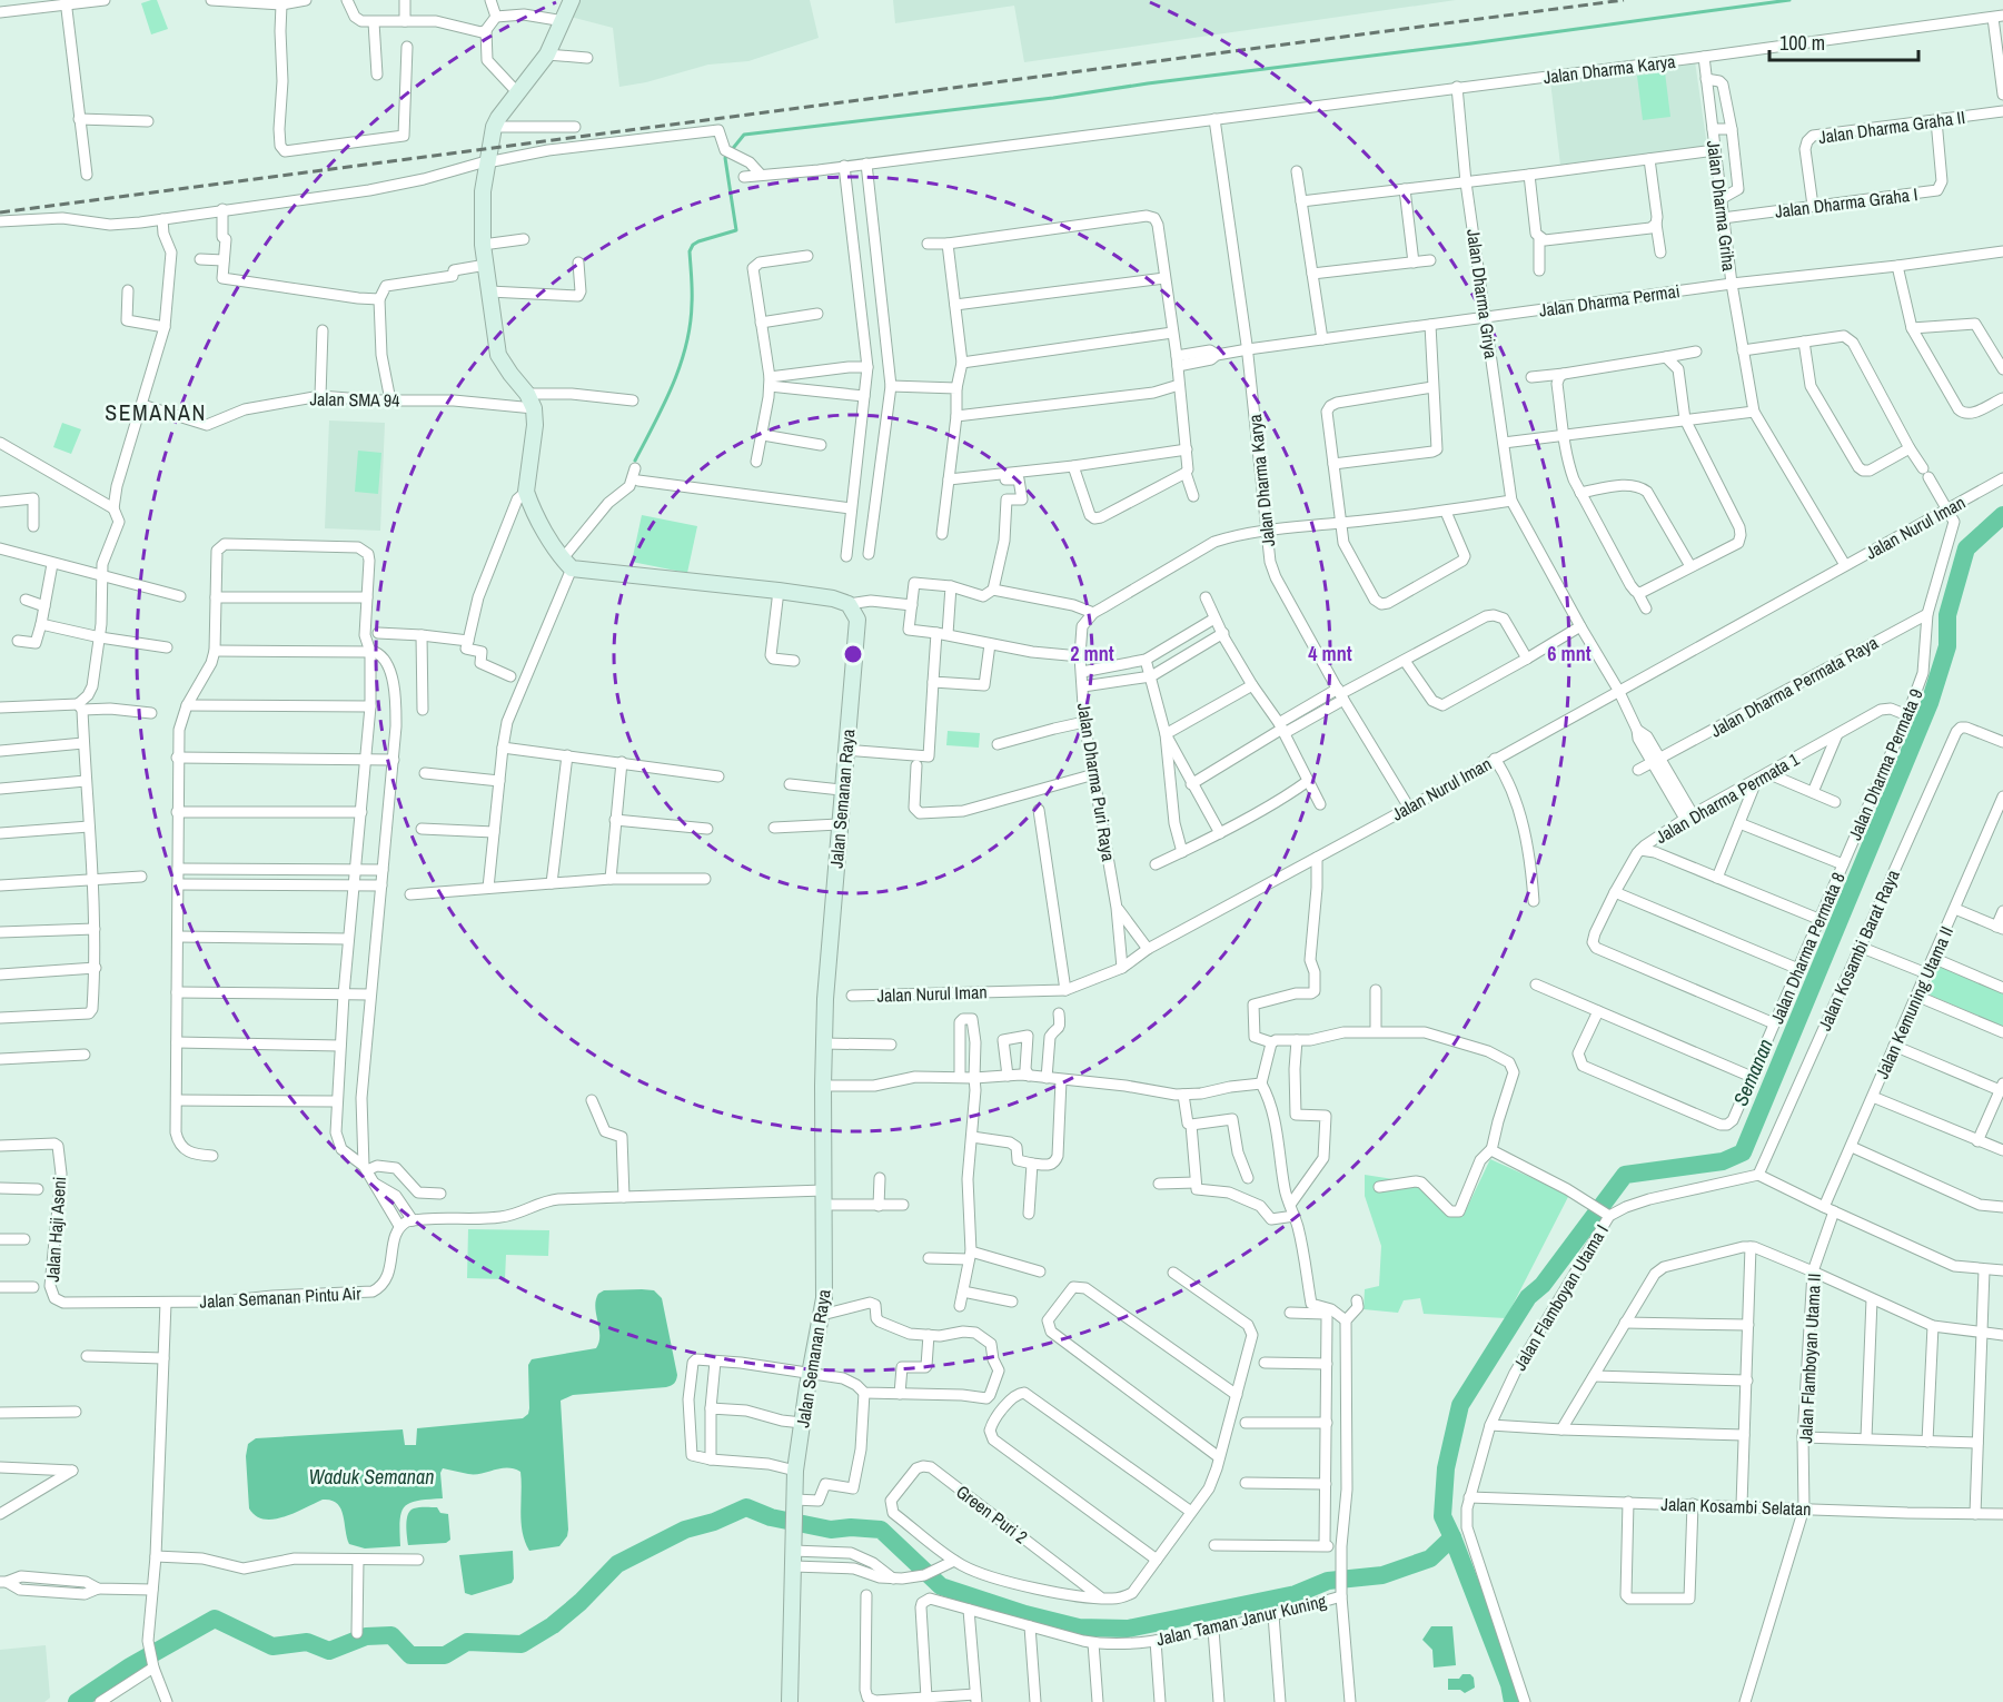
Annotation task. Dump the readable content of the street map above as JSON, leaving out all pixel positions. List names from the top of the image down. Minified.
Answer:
{"streets":{"street":["Jalan Dharma Karya","Jalan Dharma Graha II","Jalan Dharma Graha I","Jalan Dharma Griha","Jalan Dharma Griya","Jalan Dharma Permai","Jalan SMA 94","Jalan Nurul Iman","Jalan Dharma Permata Raya","Jalan Dharma Permata 9","Jalan Dharma Puri Raya","Jalan Dharma Permata 1","Jalan Semanan Raya","Jalan Dharma Permata 8","Jalan Kosambi Barat Raya","Jalan Kemuning Utama II","Jalan Haji Aseni","Jalan Semanan Pintu Air","Jalan Flamboyan Utama I","Jalan Flamboyan Utama II","Jalan Kosambi Selatan","Green Puri 2","Jalan Taman Janur Kuning"]},"crossings":[["Jalan Dharma Karya","Jalan Dharma Griha"],["Jalan Dharma Karya","Jalan Dharma Griya"],["Jalan Dharma Karya","Jalan Dharma Permai"],["Jalan Dharma Karya","Jalan Nurul Iman"],["Jalan Dharma Graha II","Jalan Dharma Graha I"],["Jalan Dharma Graha I","Jalan Dharma Griha"],["Jalan Dharma Griha","Jalan Dharma Permai"],["Jalan Dharma Griya","Jalan Dharma Permai"],["Jalan Nurul Iman","Jalan Dharma Permata 9"],["Jalan Nurul Iman","Jalan Dharma Puri Raya"],["Jalan Dharma Permata Raya","Jalan Dharma Permata 9"],["Jalan Dharma Permata 9","Jalan Dharma Permata 1"],["Jalan Dharma Permata 9","Jalan Dharma Permata 8"],["Jalan Dharma Permata 1","Jalan Dharma Permata 8"],["Jalan Kosambi Barat Raya","Jalan Flamboyan Utama I"],["Jalan Kemuning Utama II","Jalan Flamboyan Utama II"],["Jalan Haji Aseni","Jalan Semanan Pintu Air"],["Jalan Flamboyan Utama I","Jalan Kosambi Selatan"],["Jalan Flamboyan Utama II","Jalan Kosambi Selatan"]],"districts":["SEMANAN"],"water":["Semanan","Waduk Semanan"],"scale_bar":"100 m","rings":["2 mnt","4 mnt","6 mnt"]}
